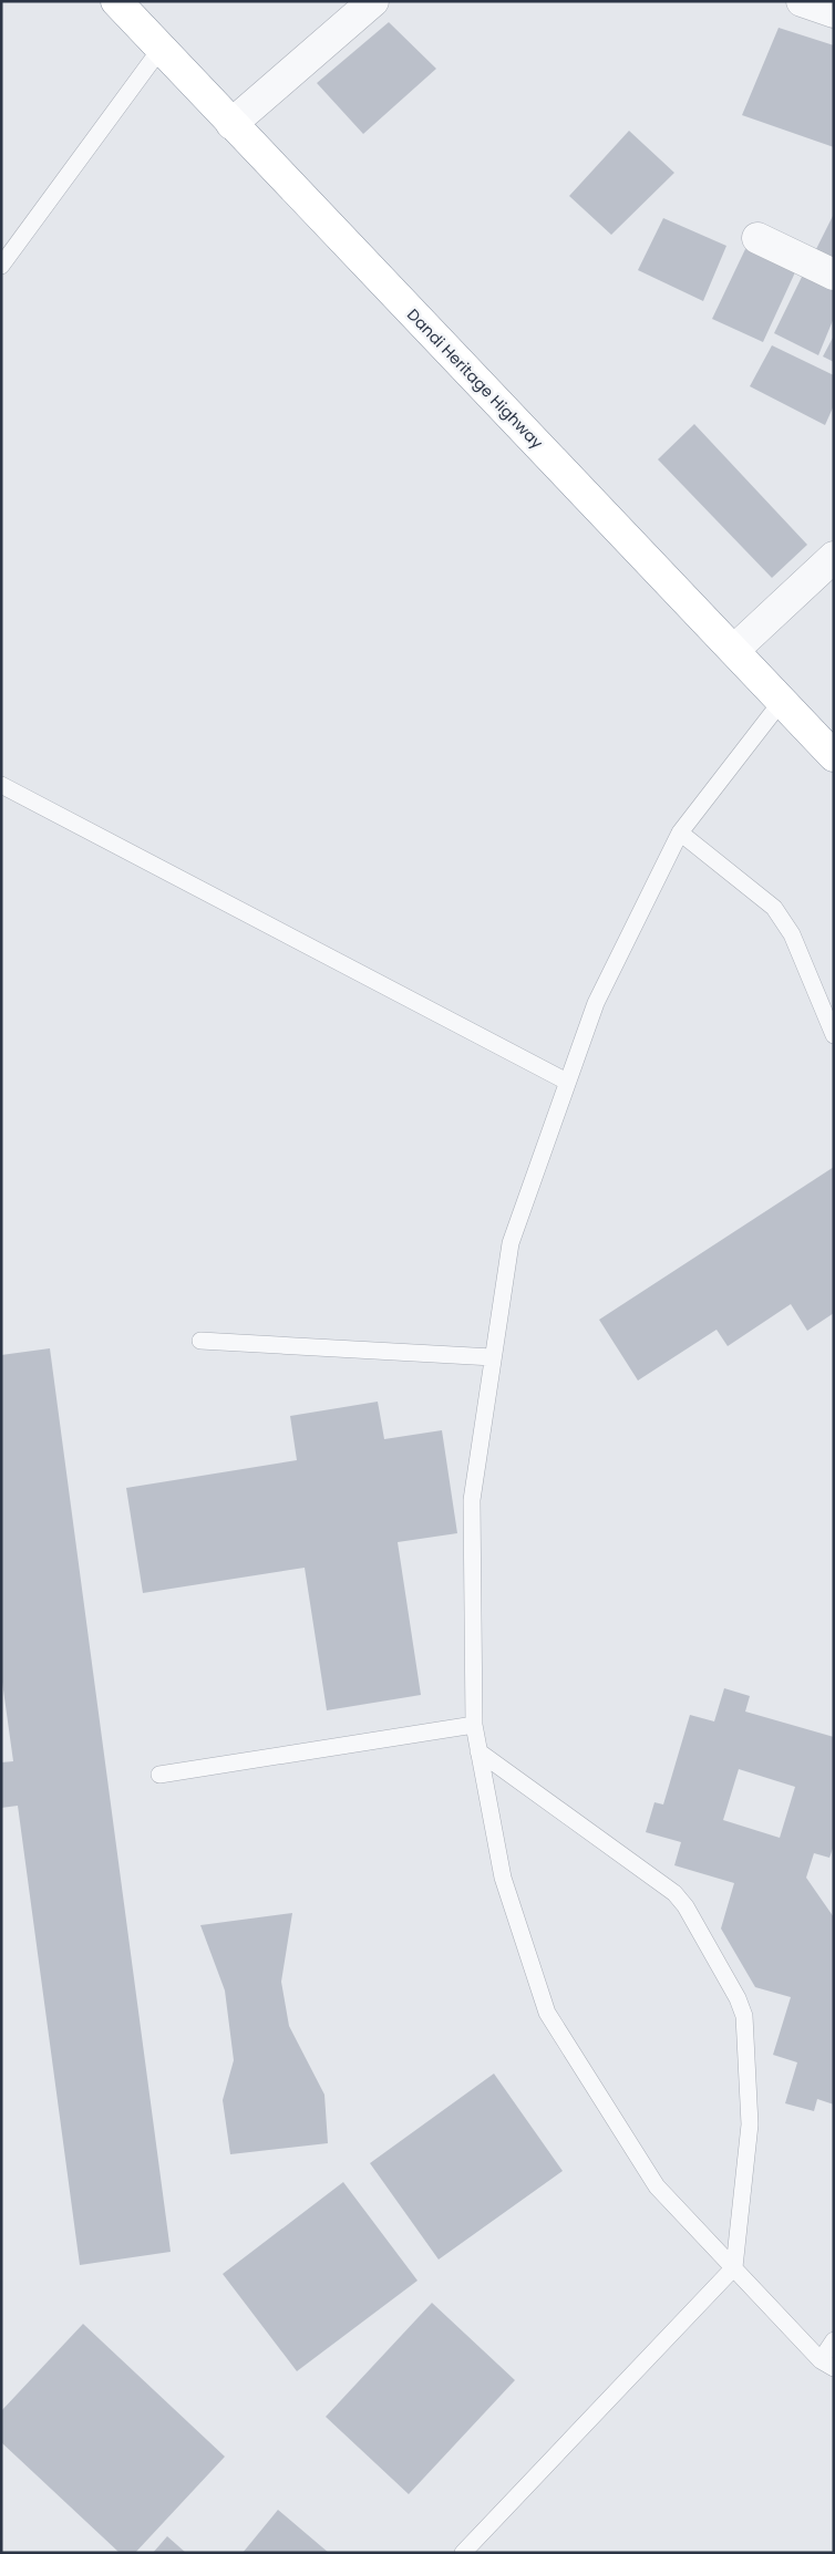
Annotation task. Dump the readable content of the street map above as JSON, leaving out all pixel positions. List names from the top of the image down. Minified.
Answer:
{"streets":{"highway":["Dandi Heritage Highway"]}}
